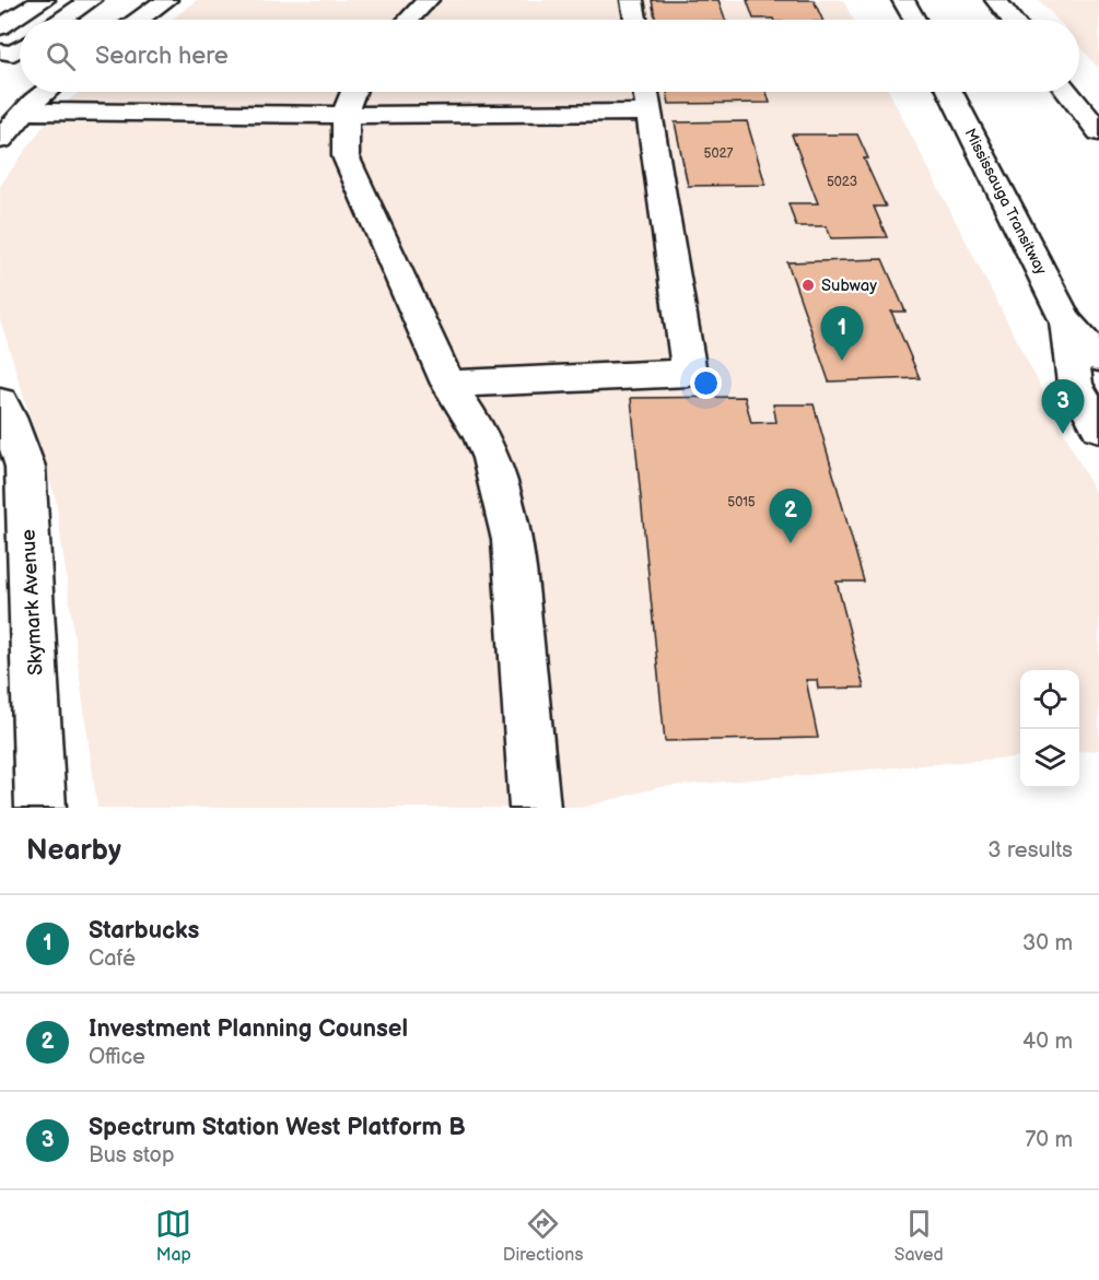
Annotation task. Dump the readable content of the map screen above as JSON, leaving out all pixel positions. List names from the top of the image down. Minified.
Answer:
{"streets":{"street":["Mississauga Transitway","Skymark Avenue"]},"places":["Subway"],"house_numbers":["5027","5023","5015"],"page":{"search":"Search here","pins":["1","3","2"],"heading":["Nearby","3 results"],"list":[{"mark":"1","name":"Starbucks","note":"Café","value":"30 m"},{"mark":"2","name":"Investment Planning Counsel","note":"Office","value":"40 m"},{"mark":"3","name":"Spectrum Station West Platform B","note":"Bus stop","value":"70 m"}],"nav":["Map","Directions","Saved"]}}
